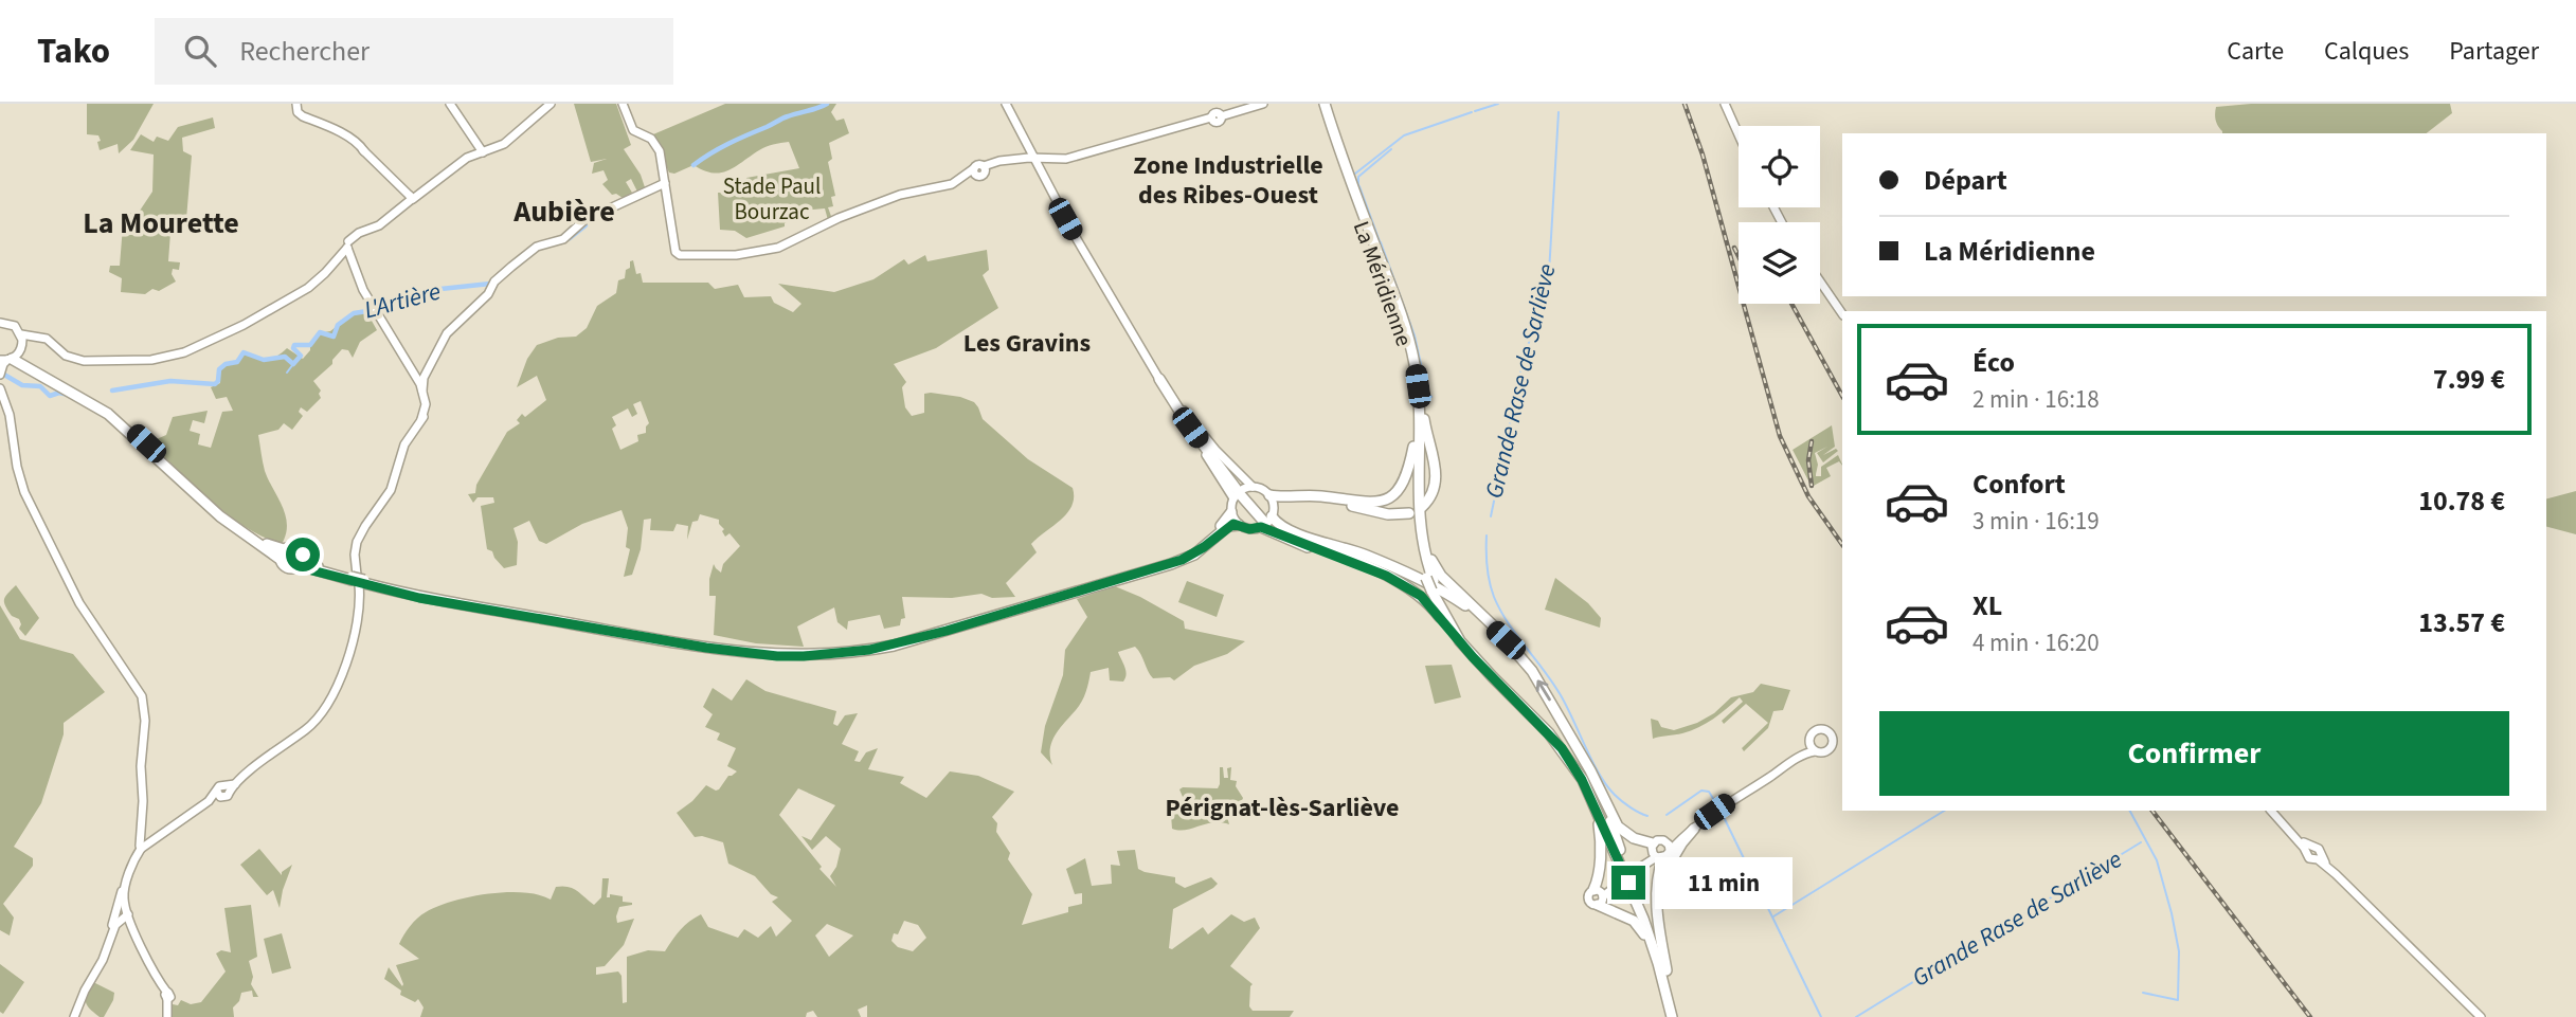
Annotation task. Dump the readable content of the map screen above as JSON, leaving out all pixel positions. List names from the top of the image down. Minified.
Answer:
{"streets":{"highway":["La Méridienne"]},"districts":["Zone Industrielle des Ribes-Ouest","Aubière","La Mourette","Les Gravins","Pérignat-lès-Sarliève"],"water":["L'Artière","Grande Rase de Sarliève"],"parks":["Stade Paul Bourzac"],"page":{"header":"Tako","search":"Rechercher","nav":["Carte","Calques","Partager"],"banner":["Départ","La Méridienne"],"list":[{"name":"Éco","note":"2 min · 16:18","value":"7.99 €"},{"name":"Confort","note":"3 min · 16:19","value":"10.78 €"},{"name":"XL","note":"4 min · 16:20","value":"13.57 €"}],"buttons":"Confirmer","bubble":"11 min"}}
